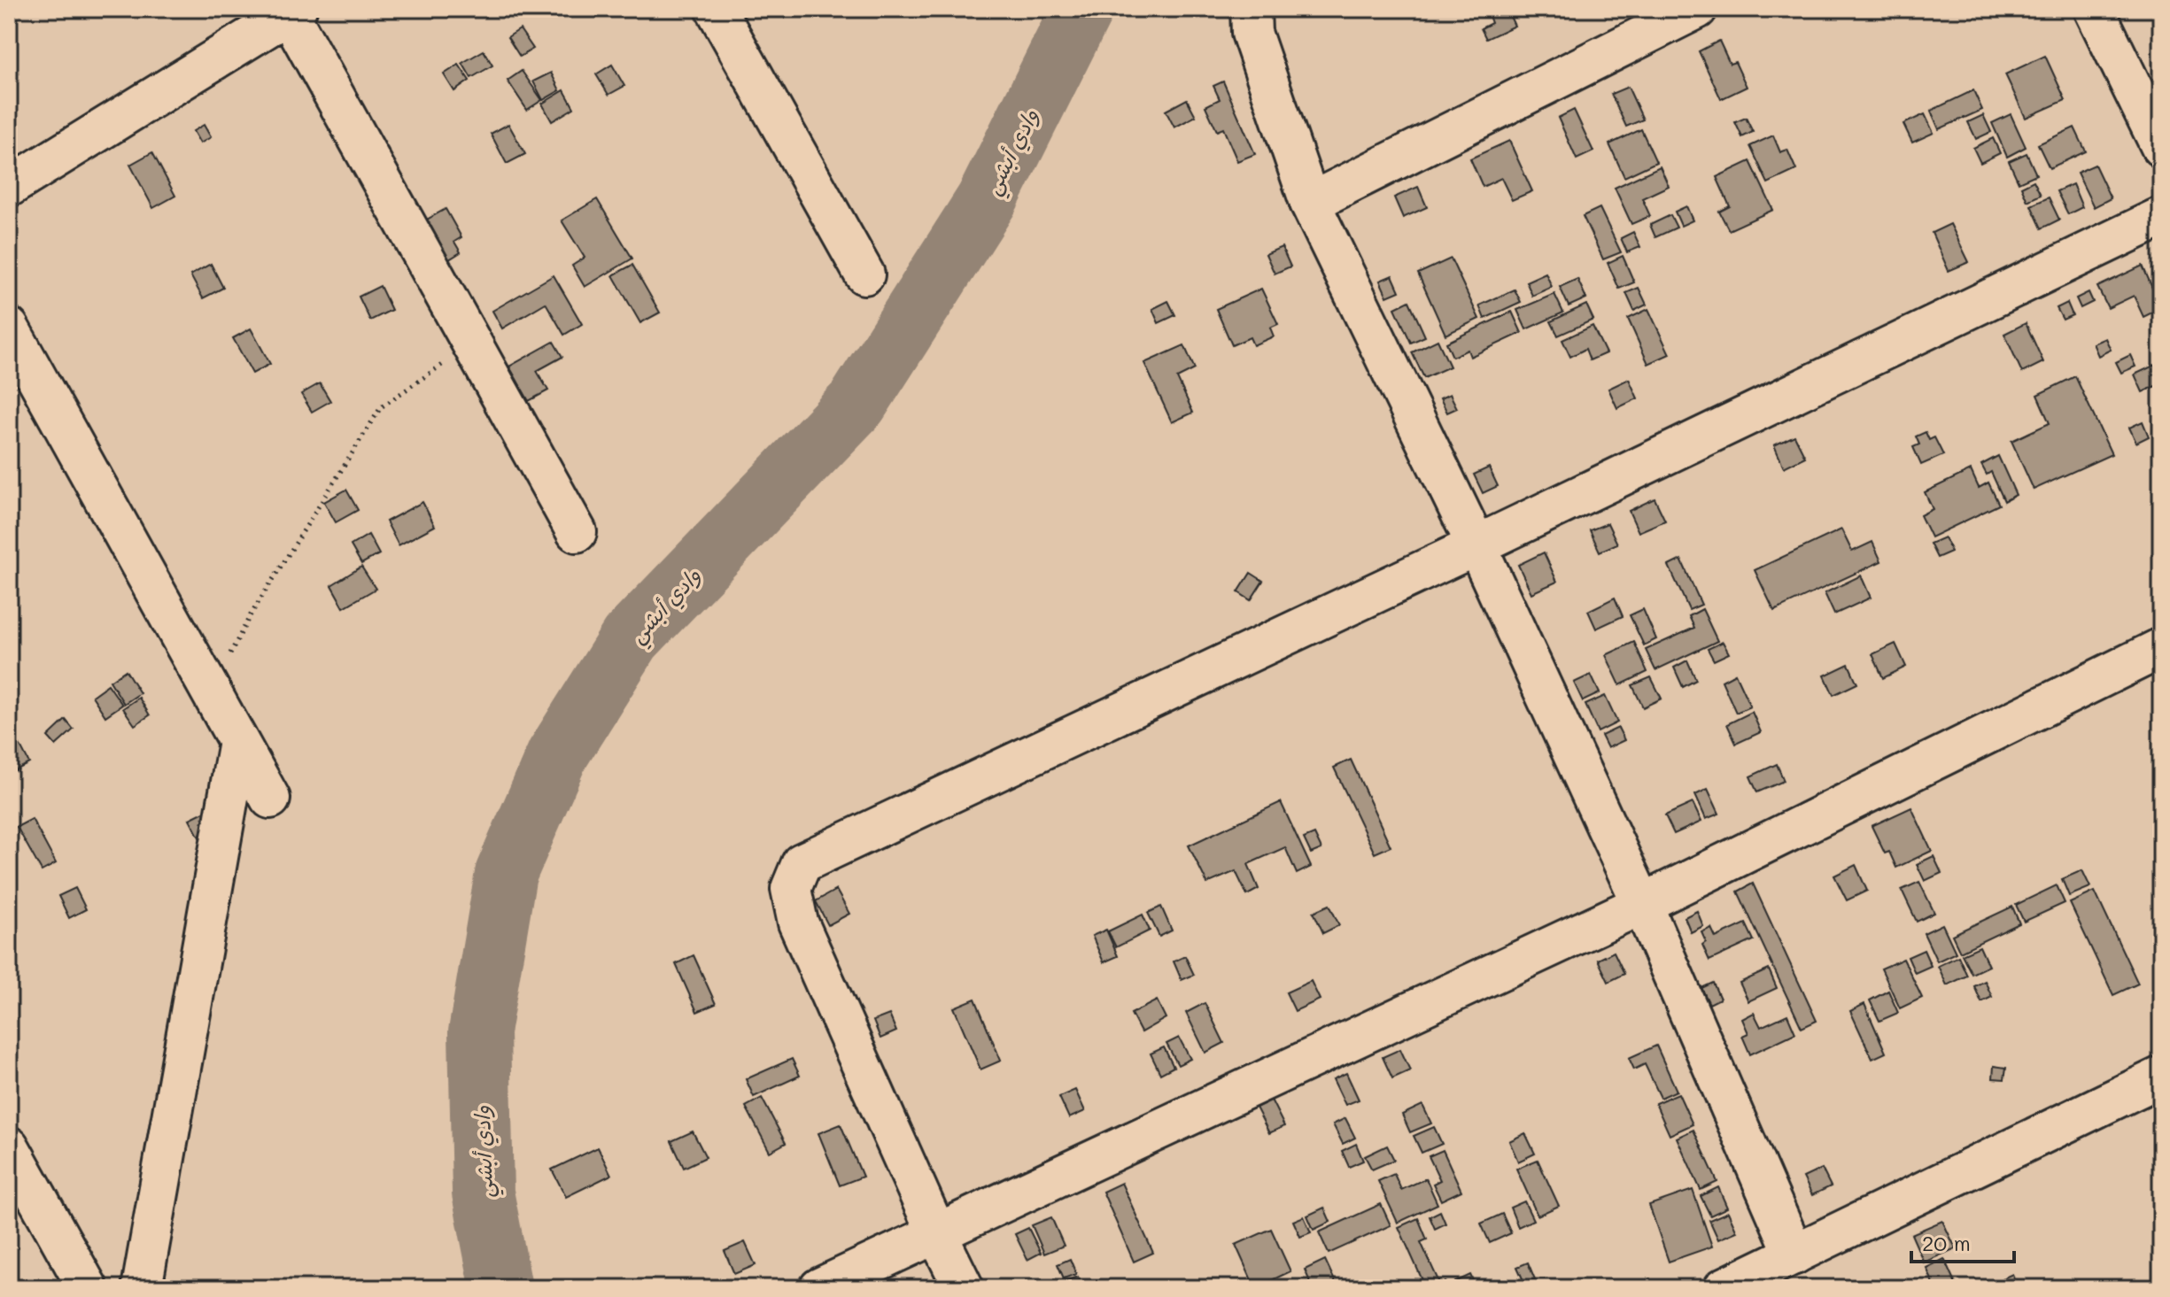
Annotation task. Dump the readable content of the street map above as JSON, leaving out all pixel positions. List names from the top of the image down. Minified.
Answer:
{"water":["وادي أبشي"],"scale_bar":"20 m"}
